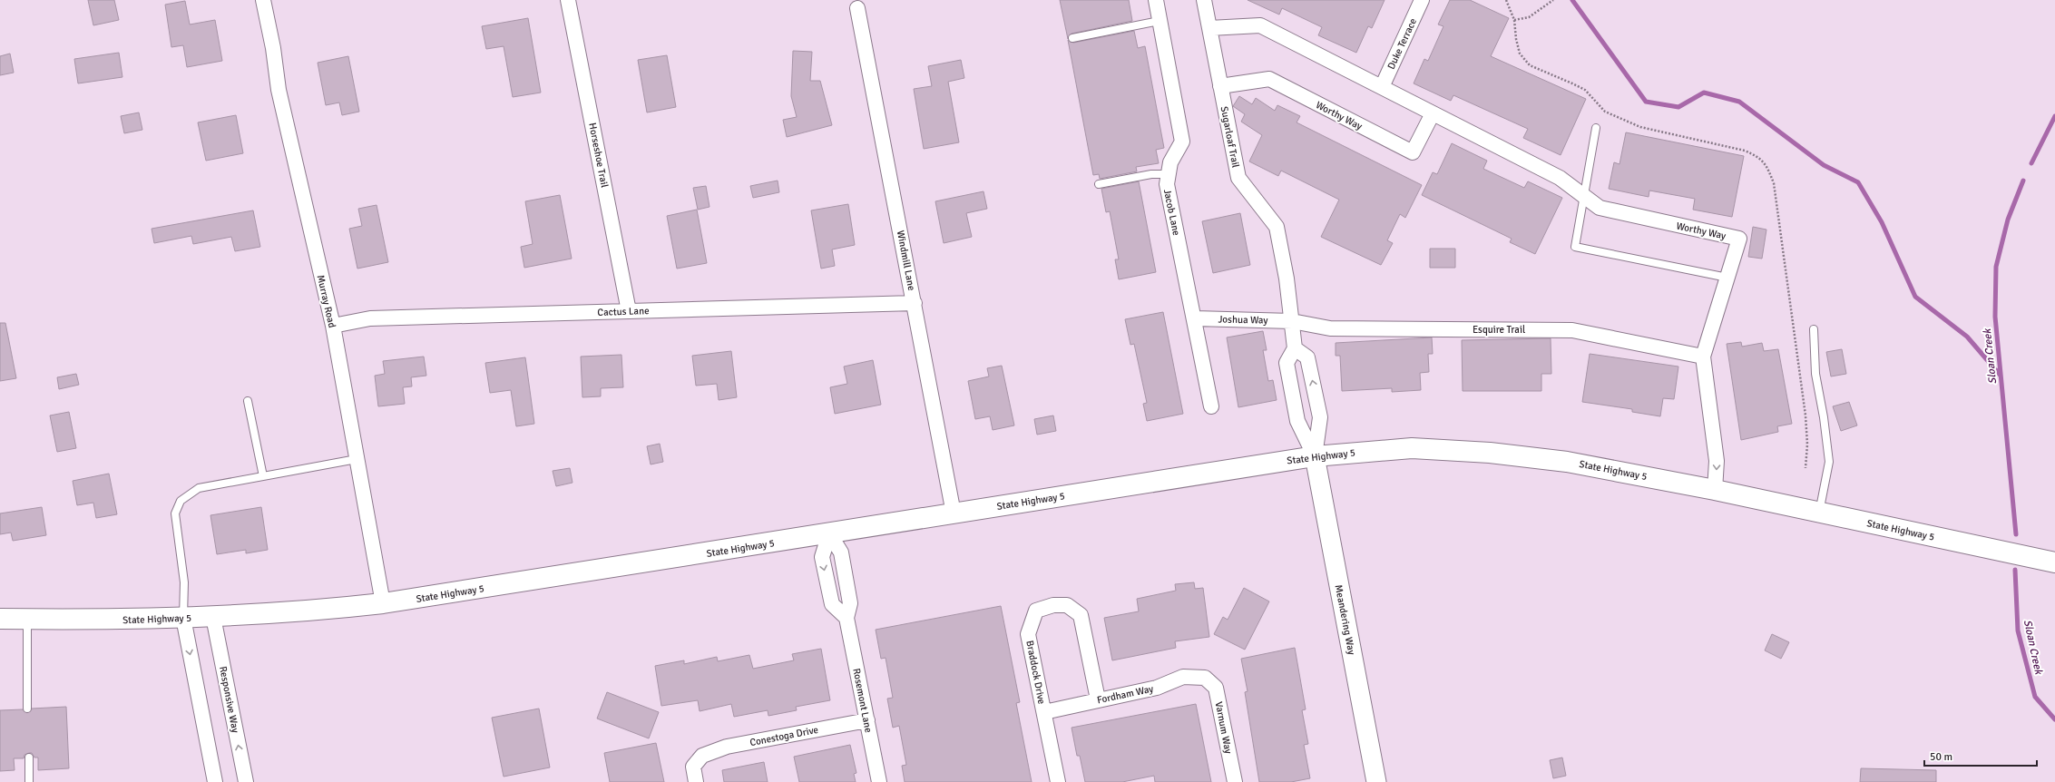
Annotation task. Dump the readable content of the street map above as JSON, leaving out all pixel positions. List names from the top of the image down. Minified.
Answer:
{"streets":{"main road":["State Highway 5"],"street":["Duke Terrace","Worthy Way","Sugarloaf Trail","Horseshoe Trail","Jacob Lane","Windmill Lane","Murray Road","Cactus Lane","Joshua Way","Esquire Trail","Meandering Way","Braddock Drive","Fordham Way","Responsive Way","Rosemont Lane","Varnum Way","Conestoga Drive"]},"crossings":[["Duke Terrace","Worthy Way"],["Worthy Way","Sugarloaf Trail"],["Worthy Way","Esquire Trail"],["Worthy Way","State Highway 5"],["Sugarloaf Trail","Joshua Way"],["Sugarloaf Trail","Esquire Trail"],["Horseshoe Trail","Cactus Lane"],["Jacob Lane","Joshua Way"],["Windmill Lane","Cactus Lane"],["Windmill Lane","State Highway 5"],["Murray Road","Cactus Lane"],["Murray Road","State Highway 5"],["Joshua Way","Esquire Trail"],["State Highway 5","Meandering Way"],["State Highway 5","Responsive Way"],["State Highway 5","Rosemont Lane"],["Braddock Drive","Fordham Way"],["Fordham Way","Varnum Way"],["Rosemont Lane","Conestoga Drive"]],"water":["Sloan Creek"],"scale_bar":"50 m"}
